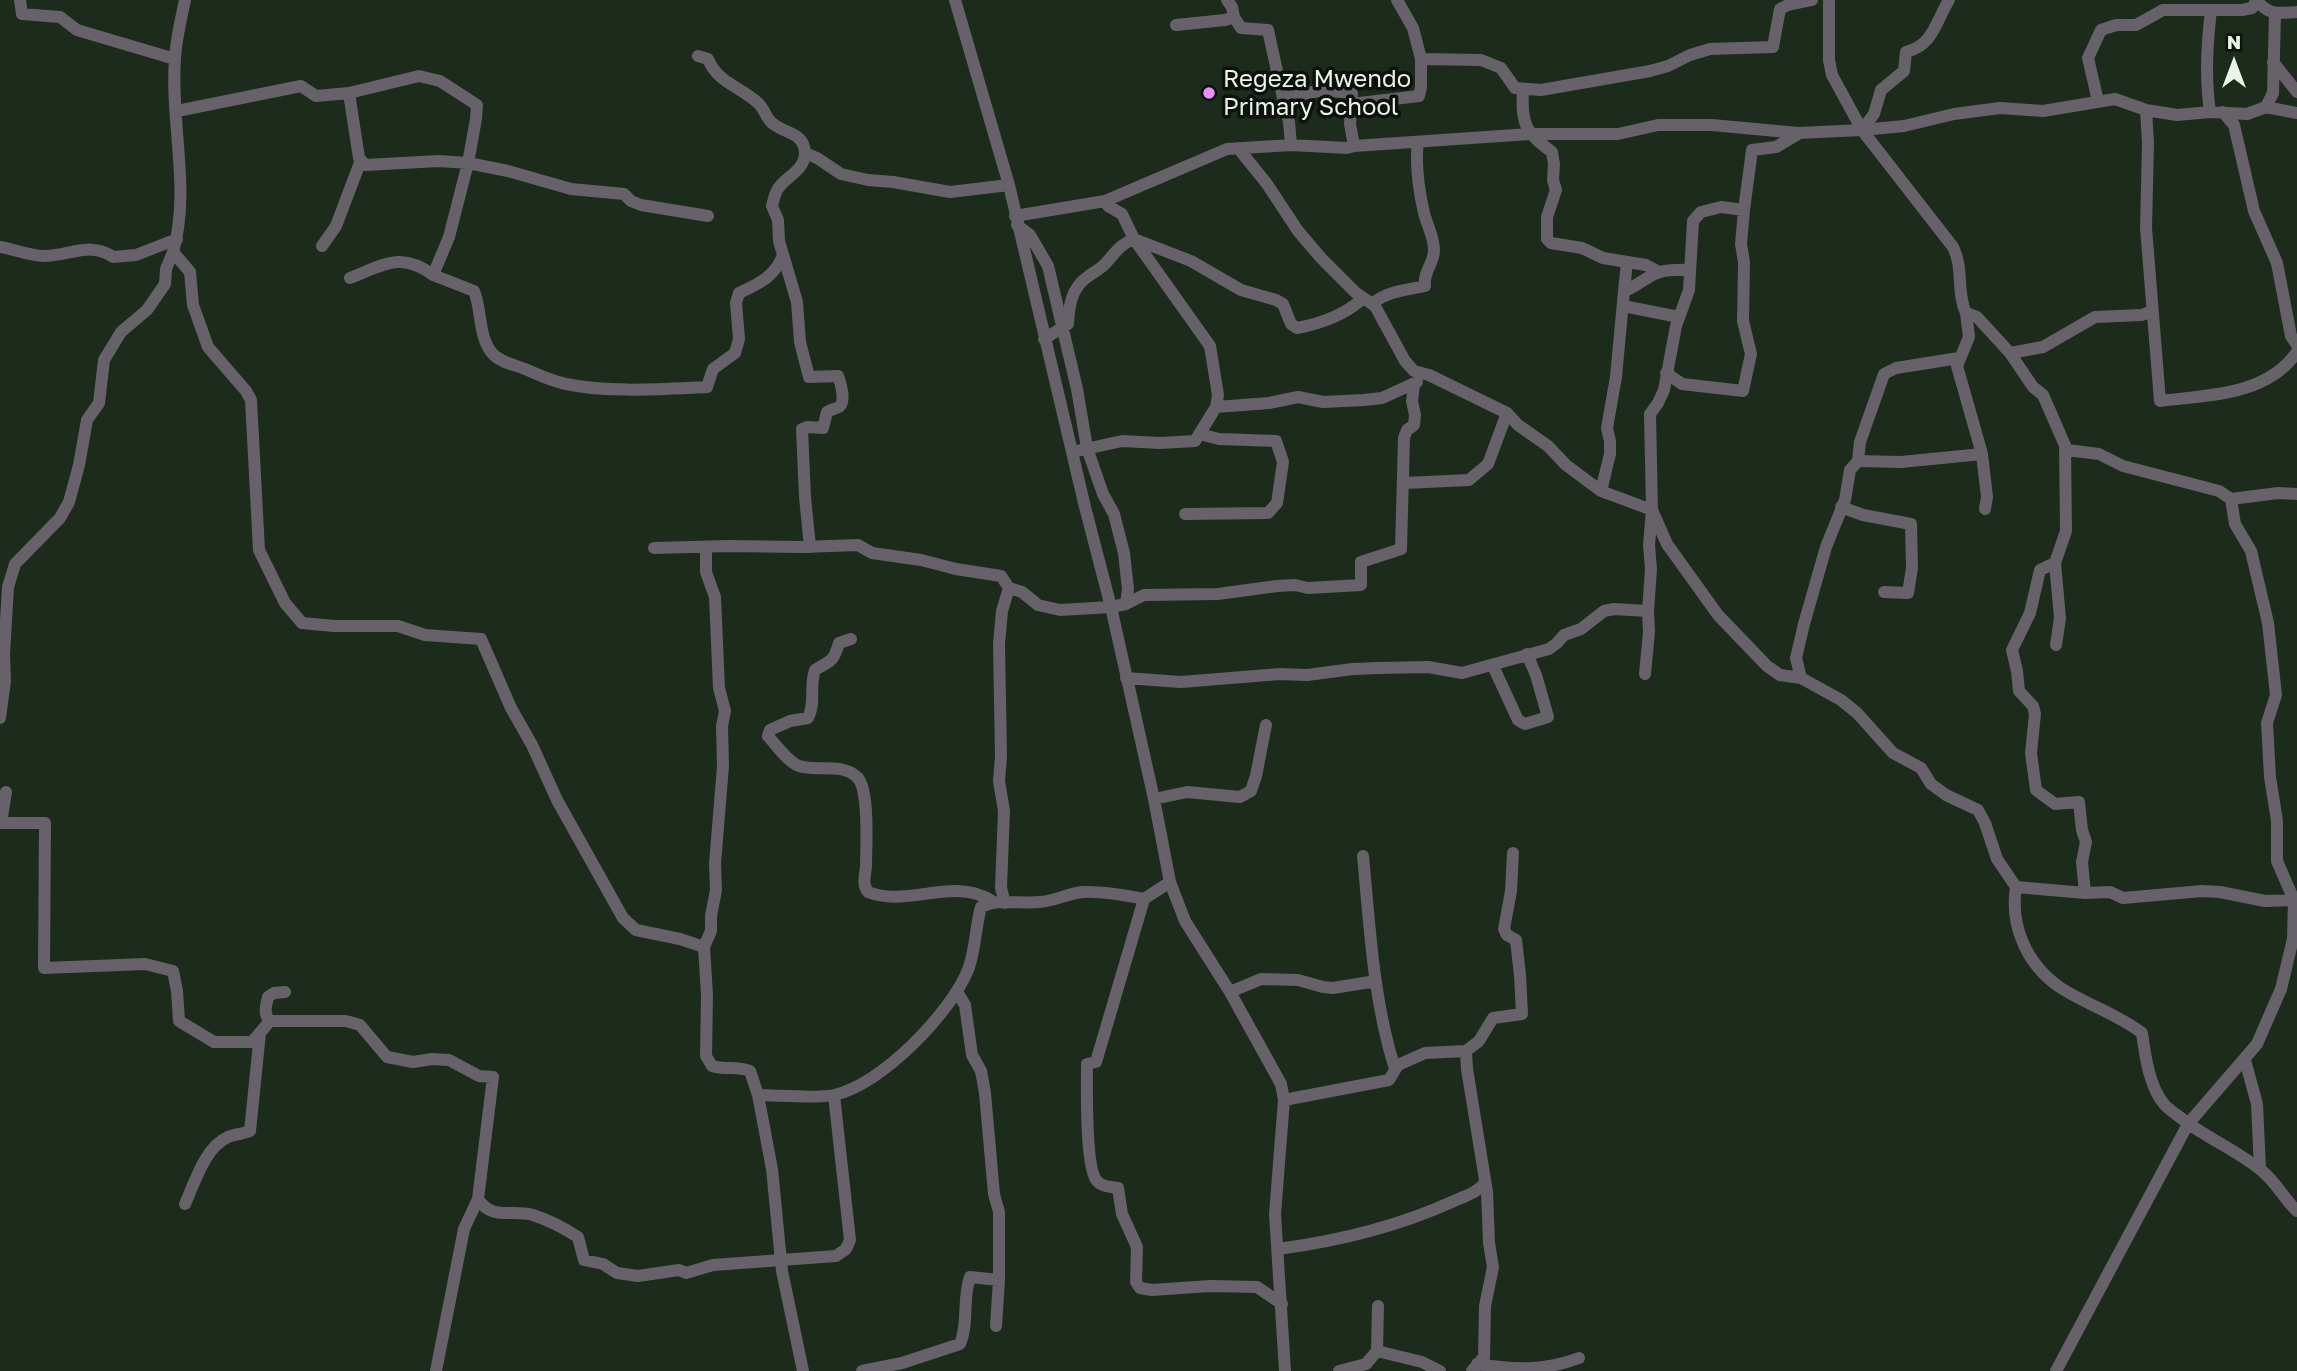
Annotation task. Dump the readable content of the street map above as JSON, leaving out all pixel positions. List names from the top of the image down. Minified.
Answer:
{"places":["Regeza Mwendo Primary School"],"north":"top"}
